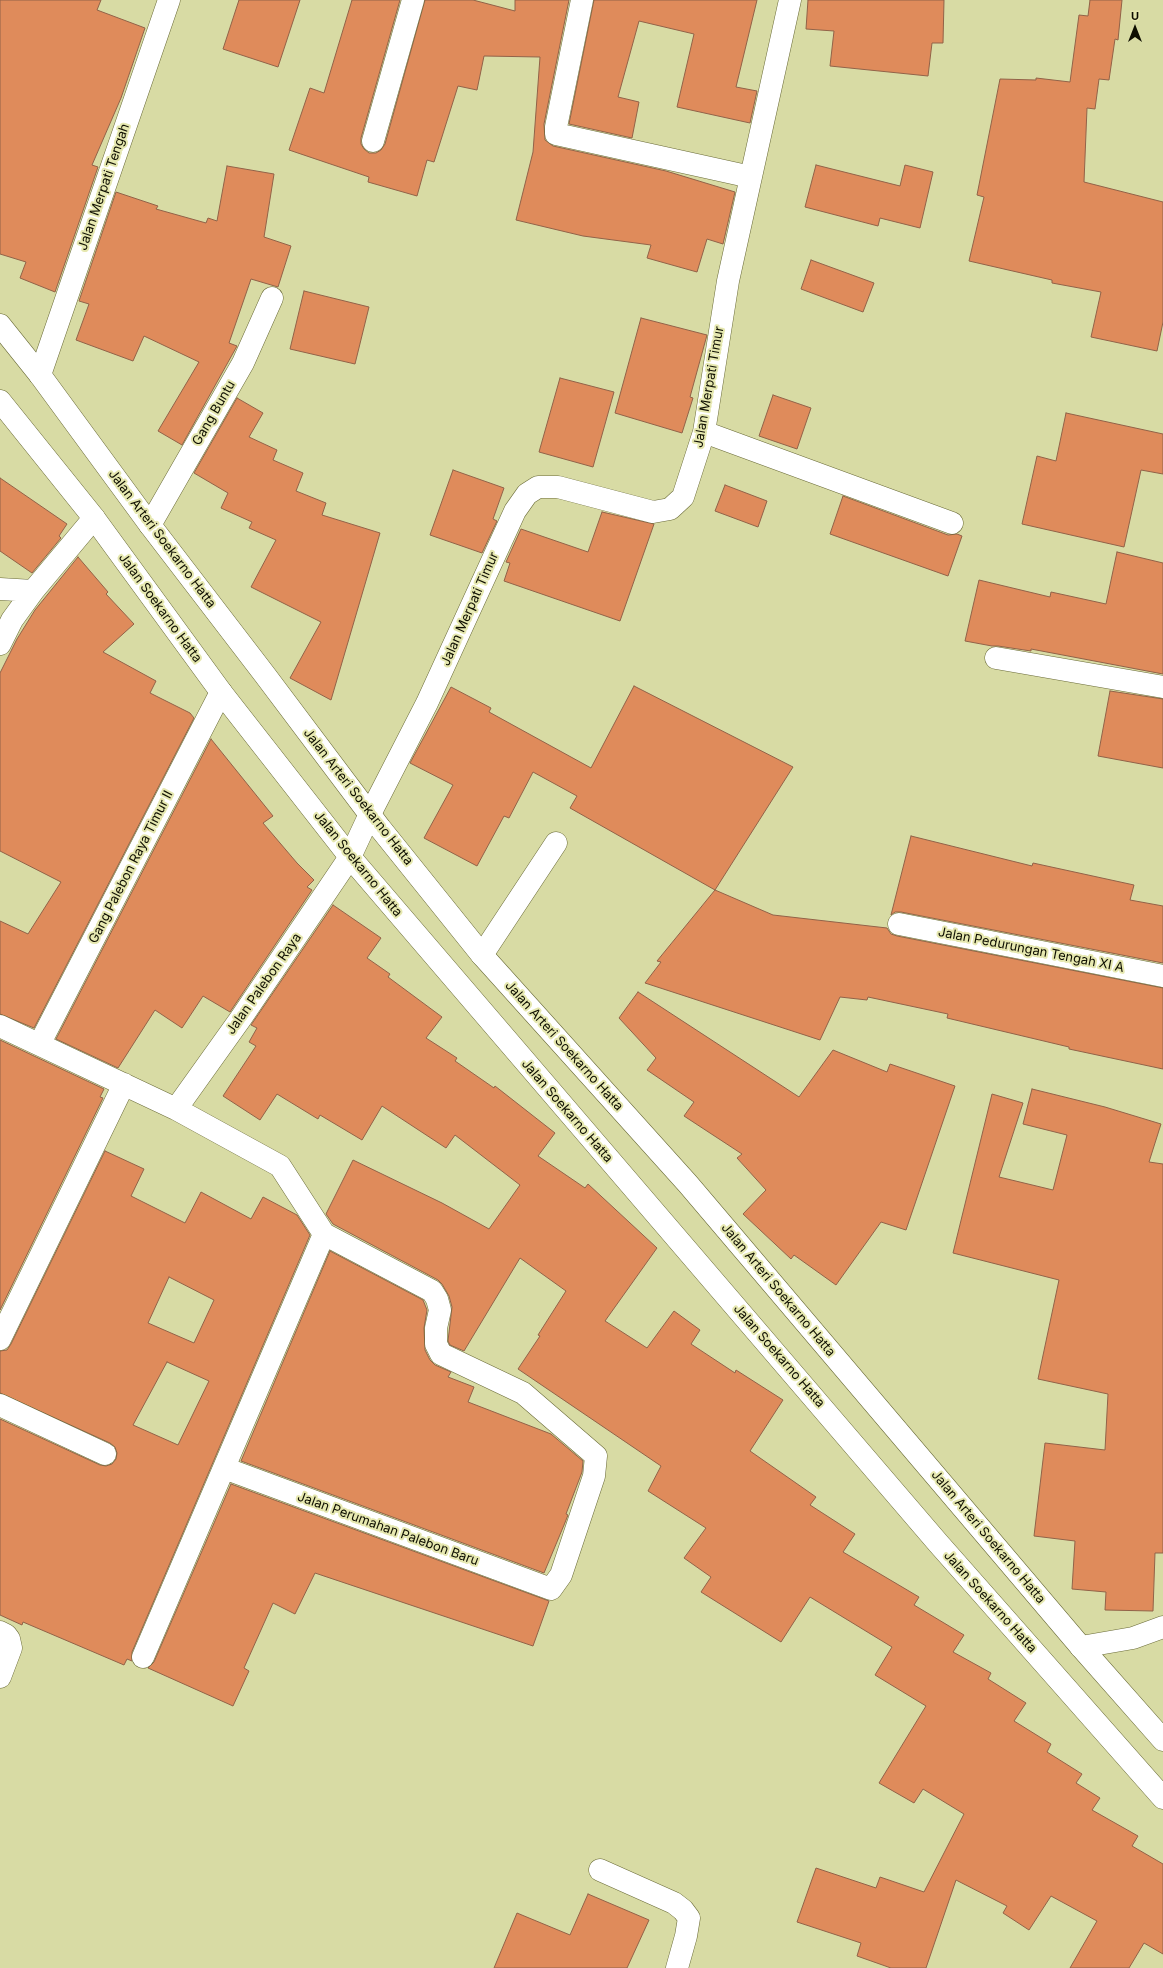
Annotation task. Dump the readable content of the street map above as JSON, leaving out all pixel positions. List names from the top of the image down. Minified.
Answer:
{"streets":{"street":["Jalan Merpati Tengah","Jalan Merpati Timur","Gang Buntu","Jalan Arteri Soekarno Hatta","Jalan Soekarno Hatta","Gang Palebon Raya Timur II","Jalan Pedurungan Tengah XI A","Jalan Palebon Raya","Jalan Perumahan Palebon Baru"]},"crossings":[["Jalan Merpati Tengah","Jalan Arteri Soekarno Hatta"],["Jalan Merpati Timur","Jalan Arteri Soekarno Hatta"],["Jalan Merpati Timur","Jalan Soekarno Hatta"],["Jalan Merpati Timur","Jalan Palebon Raya"],["Gang Buntu","Jalan Arteri Soekarno Hatta"],["Jalan Soekarno Hatta","Gang Palebon Raya Timur II"],["Jalan Soekarno Hatta","Jalan Palebon Raya"]],"north":"top"}
